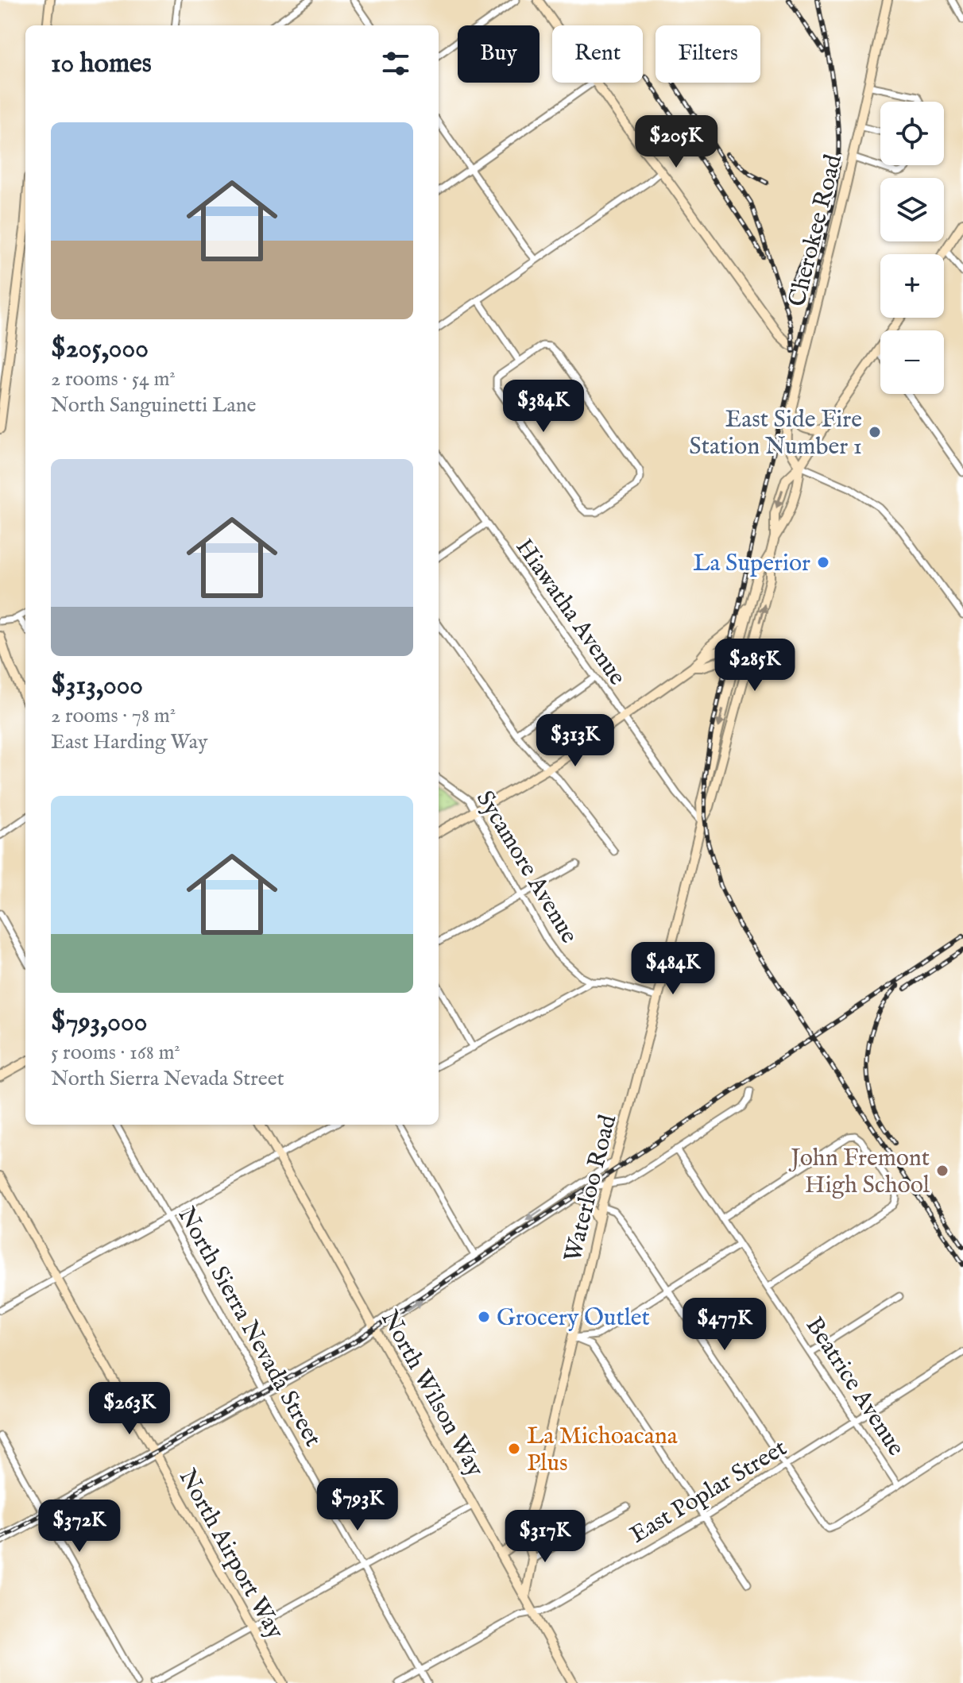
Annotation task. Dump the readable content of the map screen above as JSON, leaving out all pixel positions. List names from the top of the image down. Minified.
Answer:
{"streets":{"main road":["Cherokee Road","Waterloo Road","North Wilson Way","North Airport Way"],"street":["Hiawatha Avenue","Sycamore Avenue","North Sierra Nevada Street","Beatrice Avenue","East Poplar Street"]},"crossings":[["Cherokee Road","Waterloo Road"],["Hiawatha Avenue","Waterloo Road"],["Sycamore Avenue","Waterloo Road"],["Waterloo Road","North Wilson Way"],["North Sierra Nevada Street","East Poplar Street"],["Beatrice Avenue","East Poplar Street"],["North Wilson Way","East Poplar Street"]],"places":["East Side Fire Station Number 1","La Superior","John Fremont High School","Grocery Outlet","La Michoacana Plus"],"page":{"chip":["Buy","Rent","Filters"],"heading":"10 homes","map_buttons":["+","−"],"list":[{"name":"$205,000","note":"2 rooms · 54 m² · North Sanguinetti Lane"},{"name":"$313,000","note":"2 rooms · 78 m² · East Harding Way"},{"name":"$793,000","note":"5 rooms · 168 m² · North Sierra Nevada Street"}],"price":["$205K","$384K","$285K","$313K","$484K","$477K","$263K","$793K","$372K","$317K"]}}
